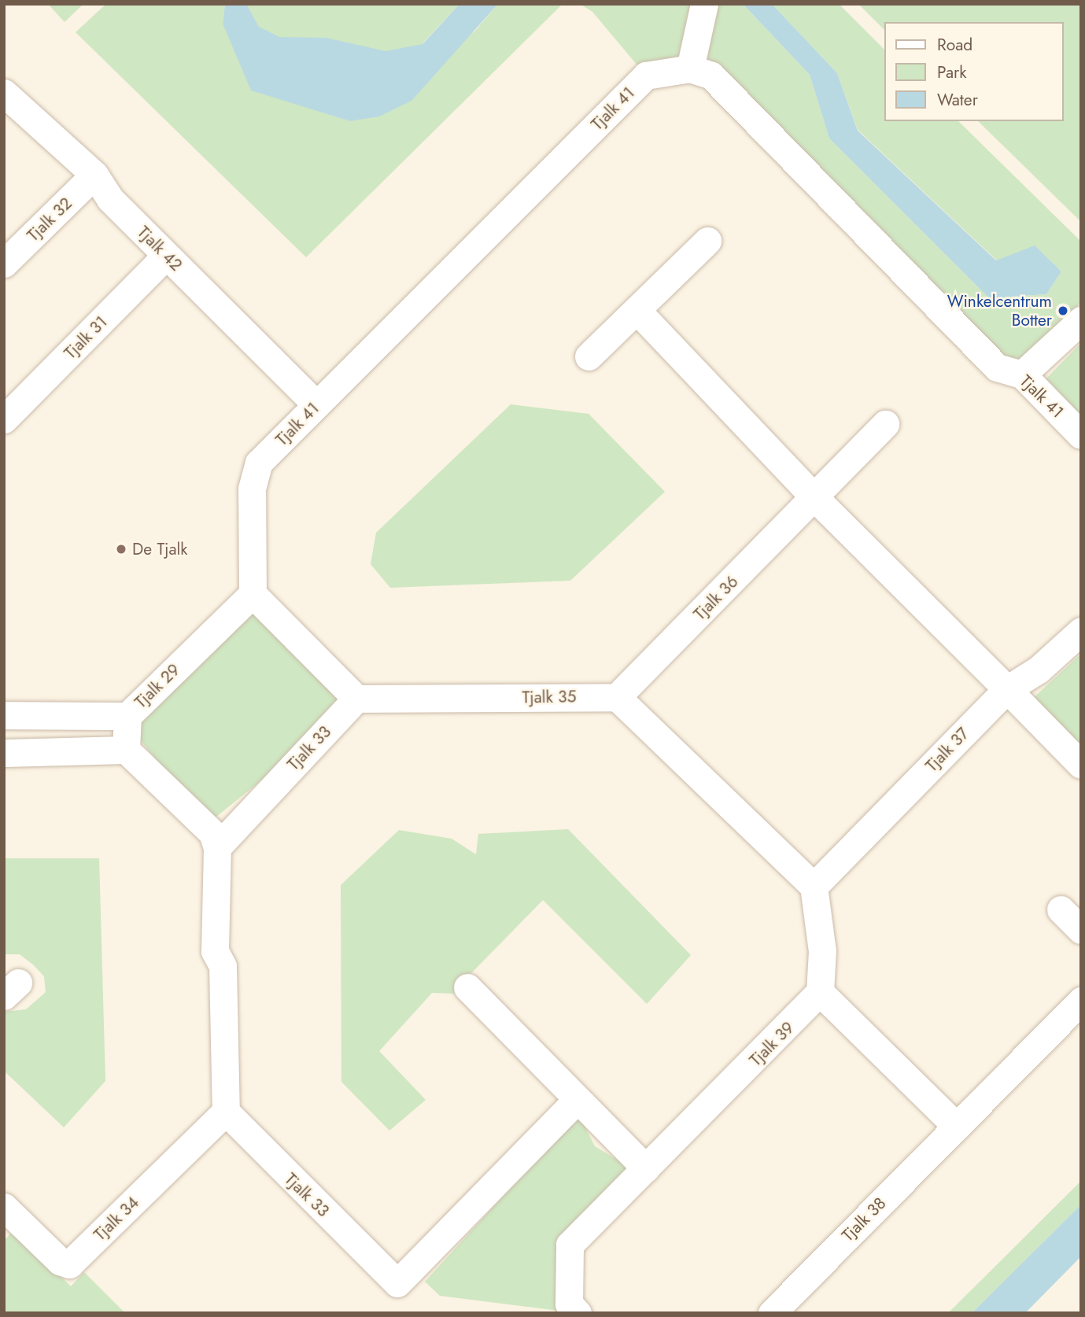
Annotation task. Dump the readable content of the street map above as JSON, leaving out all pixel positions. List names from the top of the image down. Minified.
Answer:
{"streets":{"street":["Tjalk 41","Tjalk 32","Tjalk 42","Tjalk 31","Tjalk 36","Tjalk 29","Tjalk 35","Tjalk 33","Tjalk 37","Tjalk 39","Tjalk 34","Tjalk 38"]},"crossings":[["Tjalk 41","Tjalk 42"],["Tjalk 41","Tjalk 29"],["Tjalk 32","Tjalk 42"],["Tjalk 42","Tjalk 31"],["Tjalk 36","Tjalk 35"],["Tjalk 35","Tjalk 33"],["Tjalk 33","Tjalk 34"]],"places":["Winkelcentrum Botter","De Tjalk"],"legend":["Road","Park","Water"]}
